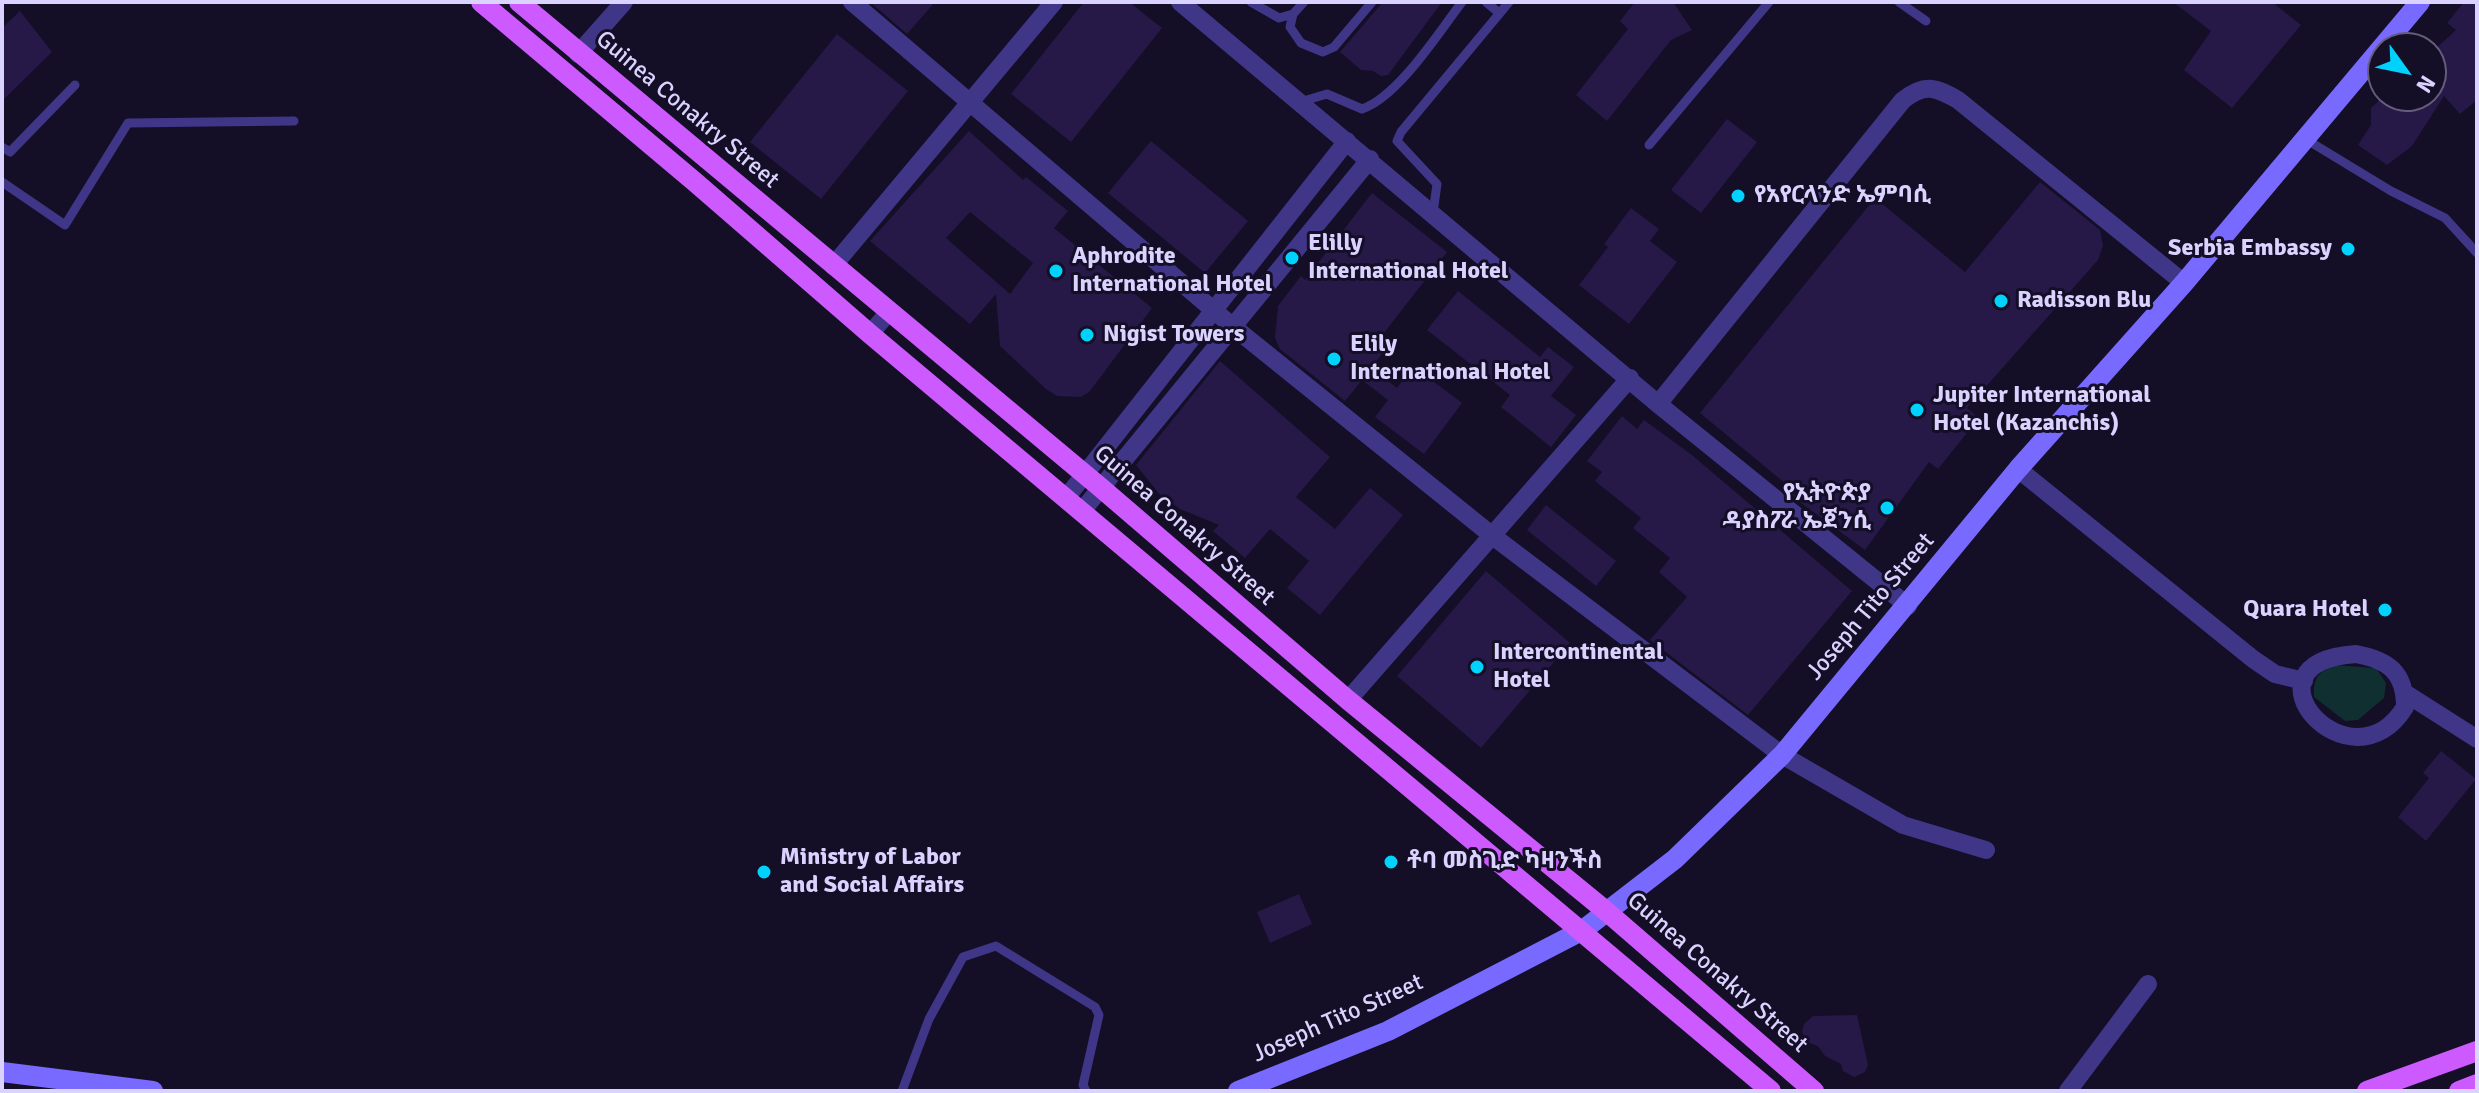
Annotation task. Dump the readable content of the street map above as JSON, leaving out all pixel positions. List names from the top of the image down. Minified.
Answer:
{"streets":{"main road":["Guinea Conakry Street","Joseph Tito Street"]},"crossings":[["Guinea Conakry Street","Joseph Tito Street"]],"places":["የአየርላንድ ኤምባሲ","Serbia Embassy","Elilly International Hotel","Aphrodite International Hotel","Radisson Blu","Nigist Towers","Elily International Hotel","Jupiter International Hotel (Kazanchis)","የኢትዮጵያ ዳያስፖራ ኤጀንሲ","Quara Hotel","Intercontinental Hotel","ቶባ መስጊድ ካዛንችስ","Ministry of Labor and Social Affairs"],"north":"bottom right"}
